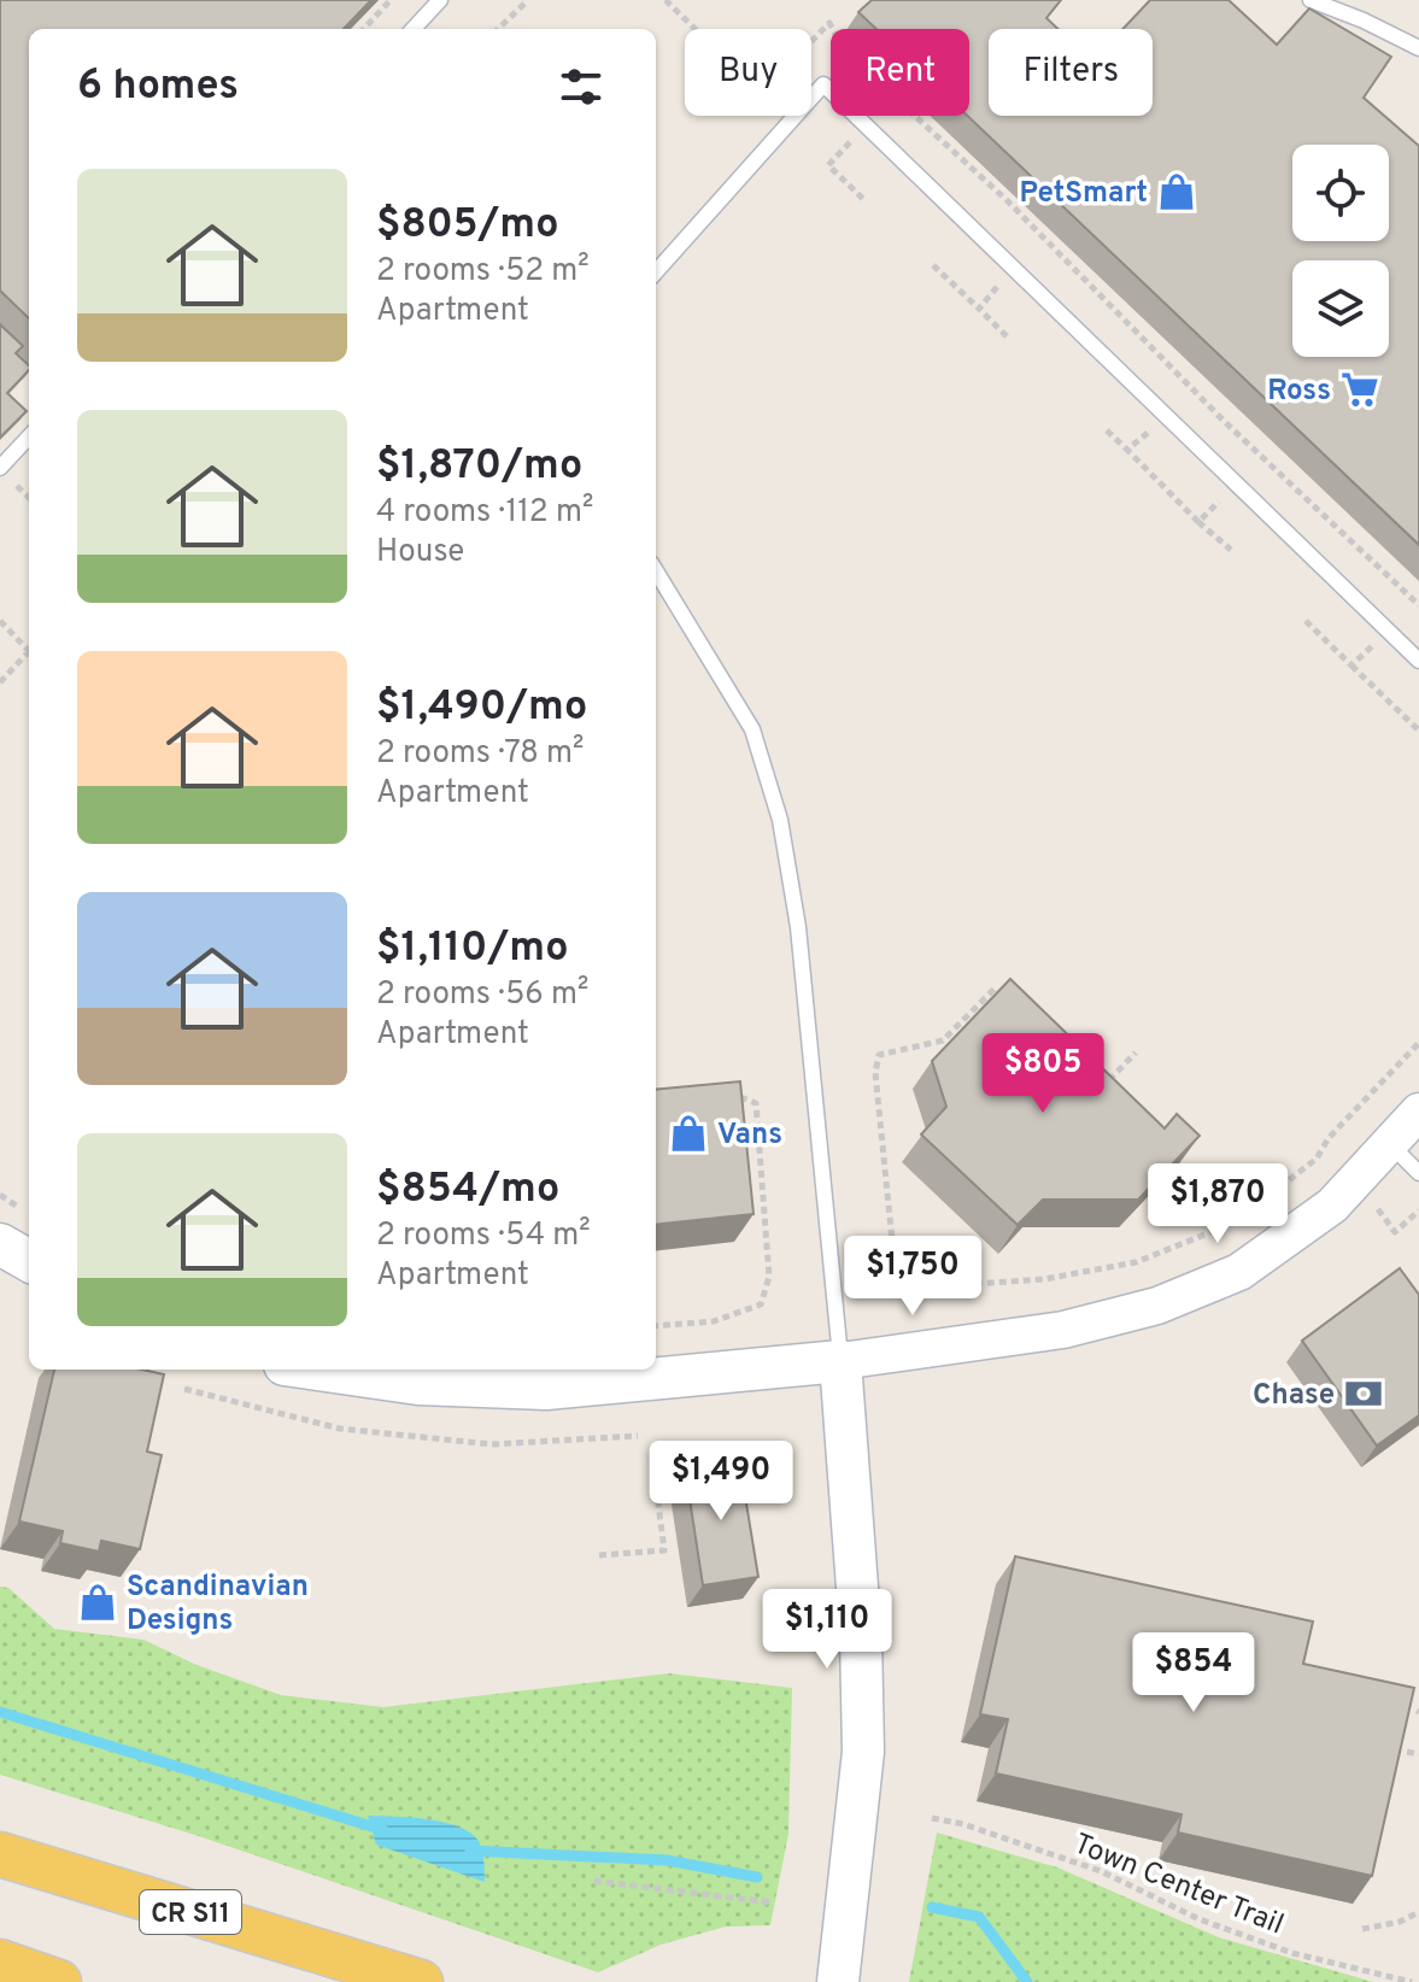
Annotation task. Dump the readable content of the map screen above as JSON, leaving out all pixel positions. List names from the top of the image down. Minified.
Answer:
{"streets":{"main road":["CR S11"],"path":["Town Center Trail"]},"places":{"shop":["PetSmart","Vans","Scandinavian Designs"],"supermarket":["Ross"],"bank":["Chase"]},"page":{"chip":["Buy","Rent","Filters"],"heading":"6 homes","list":[{"name":"$805/mo","note":"2 rooms · 52 m² · Apartment"},{"name":"$1,870/mo","note":"4 rooms · 112 m² · House"},{"name":"$1,490/mo","note":"2 rooms · 78 m² · Apartment"},{"name":"$1,110/mo","note":"2 rooms · 56 m² · Apartment"},{"name":"$854/mo","note":"2 rooms · 54 m² · Apartment"}],"price":["$805","$1,870","$1,750","$1,490","$1,110","$854"]}}
